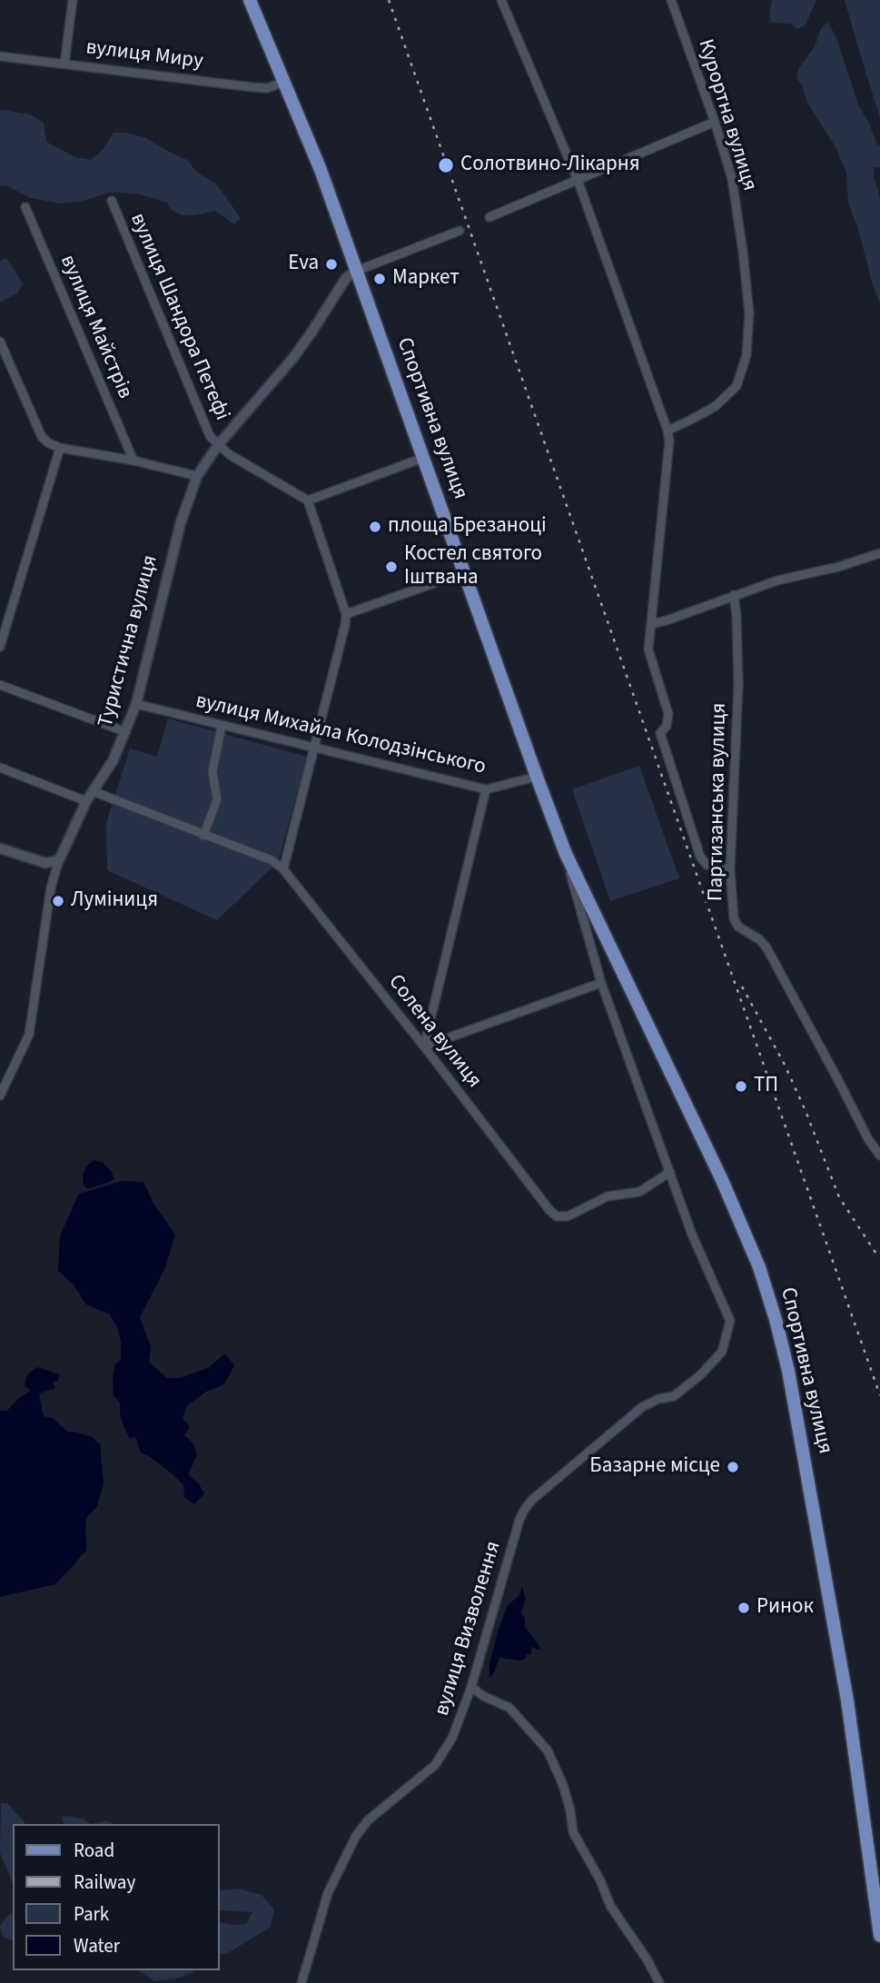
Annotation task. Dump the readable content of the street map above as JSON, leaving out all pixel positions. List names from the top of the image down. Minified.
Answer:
{"streets":{"main road":["Спортивна вулиця"],"street":["вулиця Миру","Курортна вулиця","вулиця Шандора Петефі","вулиця Майстрів","Туристична вулиця","вулиця Михайла Колодзінського","Партизанська вулиця","Солена вулиця","вулиця Визволення"]},"crossings":[["вулиця Миру","Спортивна вулиця"],["вулиця Шандора Петефі","Туристична вулиця"],["Спортивна вулиця","Туристична вулиця"],["Спортивна вулиця","вулиця Михайла Колодзінського"],["Спортивна вулиця","Солена вулиця"],["Спортивна вулиця","вулиця Визволення"],["Туристична вулиця","вулиця Михайла Колодзінського"]],"places":["Солотвино-Лікарня","Eva","Маркет","площа Брезаноці","Костел святого Іштвана","Луміниця","ТП","Базарне місце","Ринок"],"legend":["Road","Railway","Park","Water"]}
